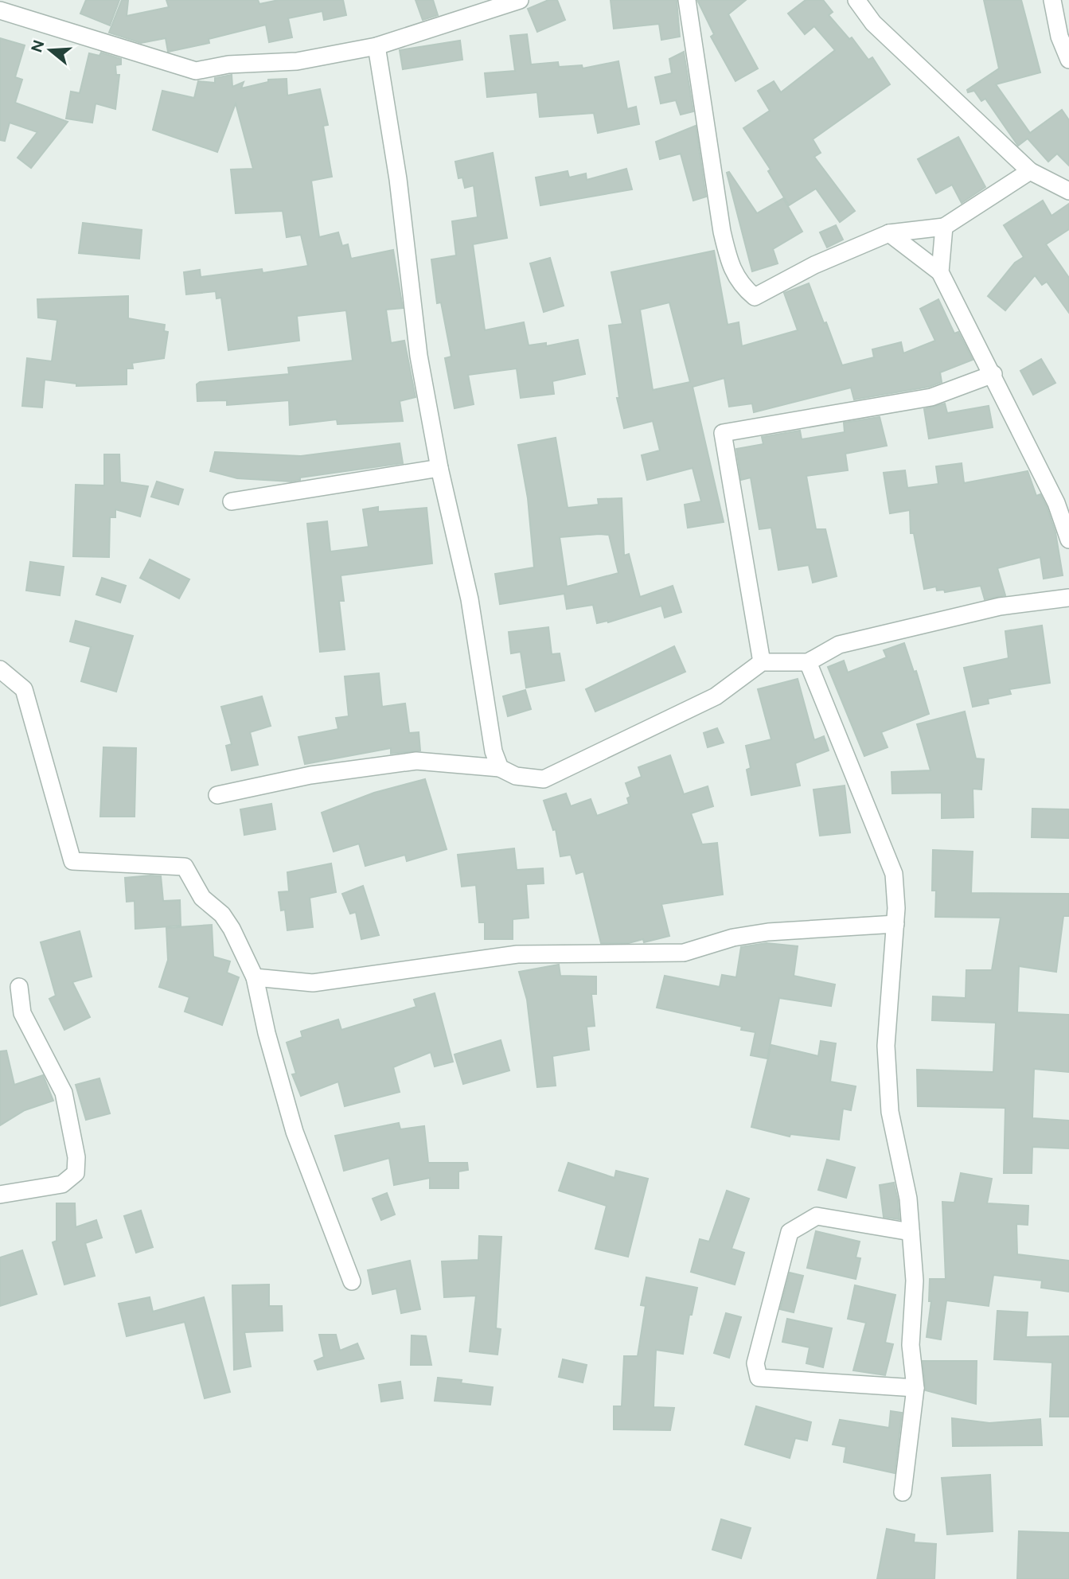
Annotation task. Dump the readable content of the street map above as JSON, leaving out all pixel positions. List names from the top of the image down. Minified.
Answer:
{"north":"left"}
